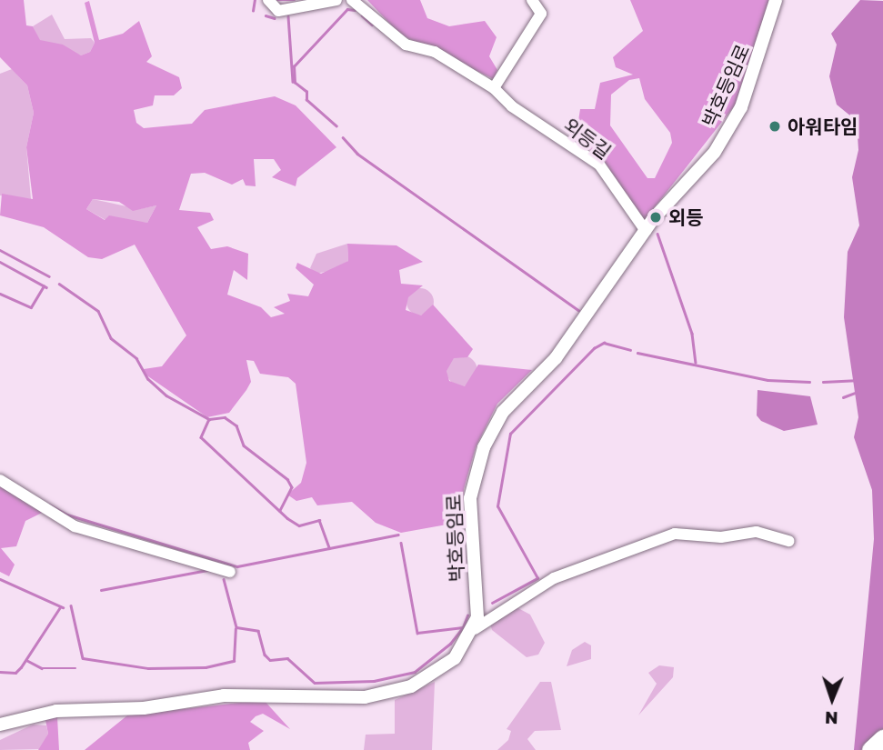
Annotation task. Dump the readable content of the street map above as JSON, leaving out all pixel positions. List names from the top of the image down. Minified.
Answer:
{"streets":{"street":["박호등임로","외등길"]},"crossings":[["박호등임로","외등길"]],"places":["아워타임","외등"],"north":"bottom"}
